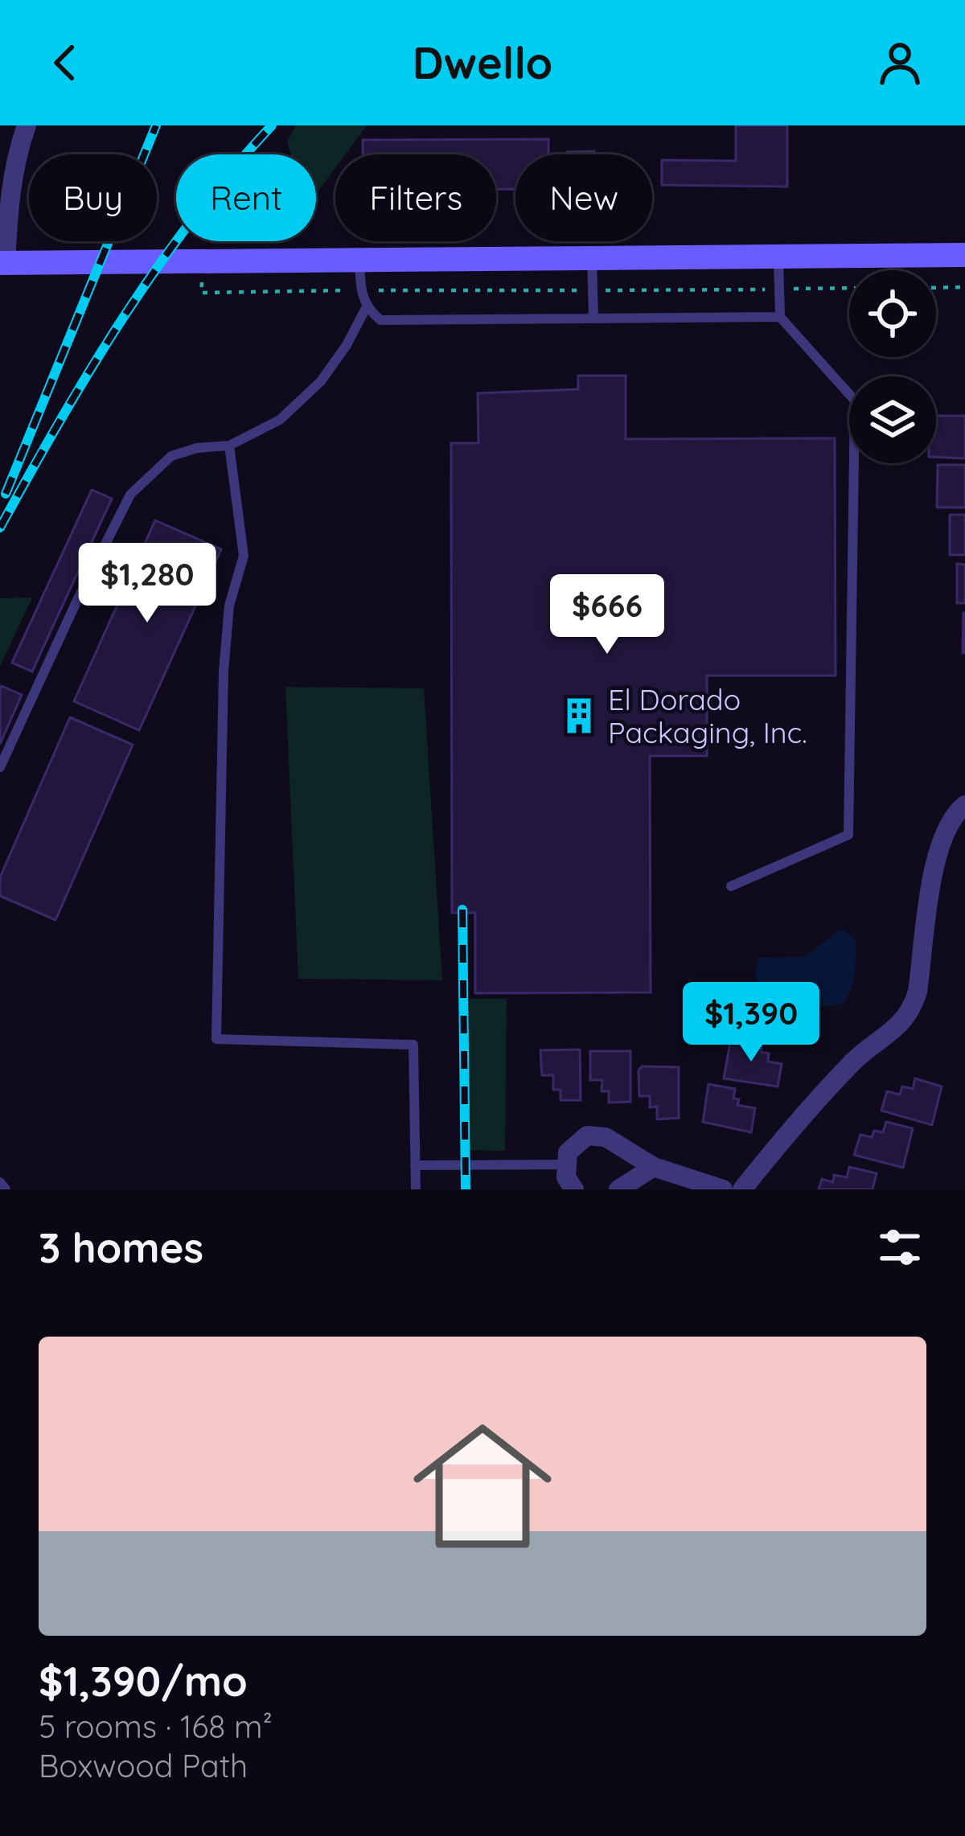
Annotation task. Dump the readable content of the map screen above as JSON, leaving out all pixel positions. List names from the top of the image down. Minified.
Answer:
{"places":{"building":["El Dorado Packaging, Inc."]},"page":{"header":"Dwello","chip":["Buy","Rent","Filters","New"],"price":["$1,280","$666","$1,390"],"heading":"3 homes","list":[{"name":"$1,390/mo","note":"5 rooms · 168 m² · Boxwood Path"}]}}
